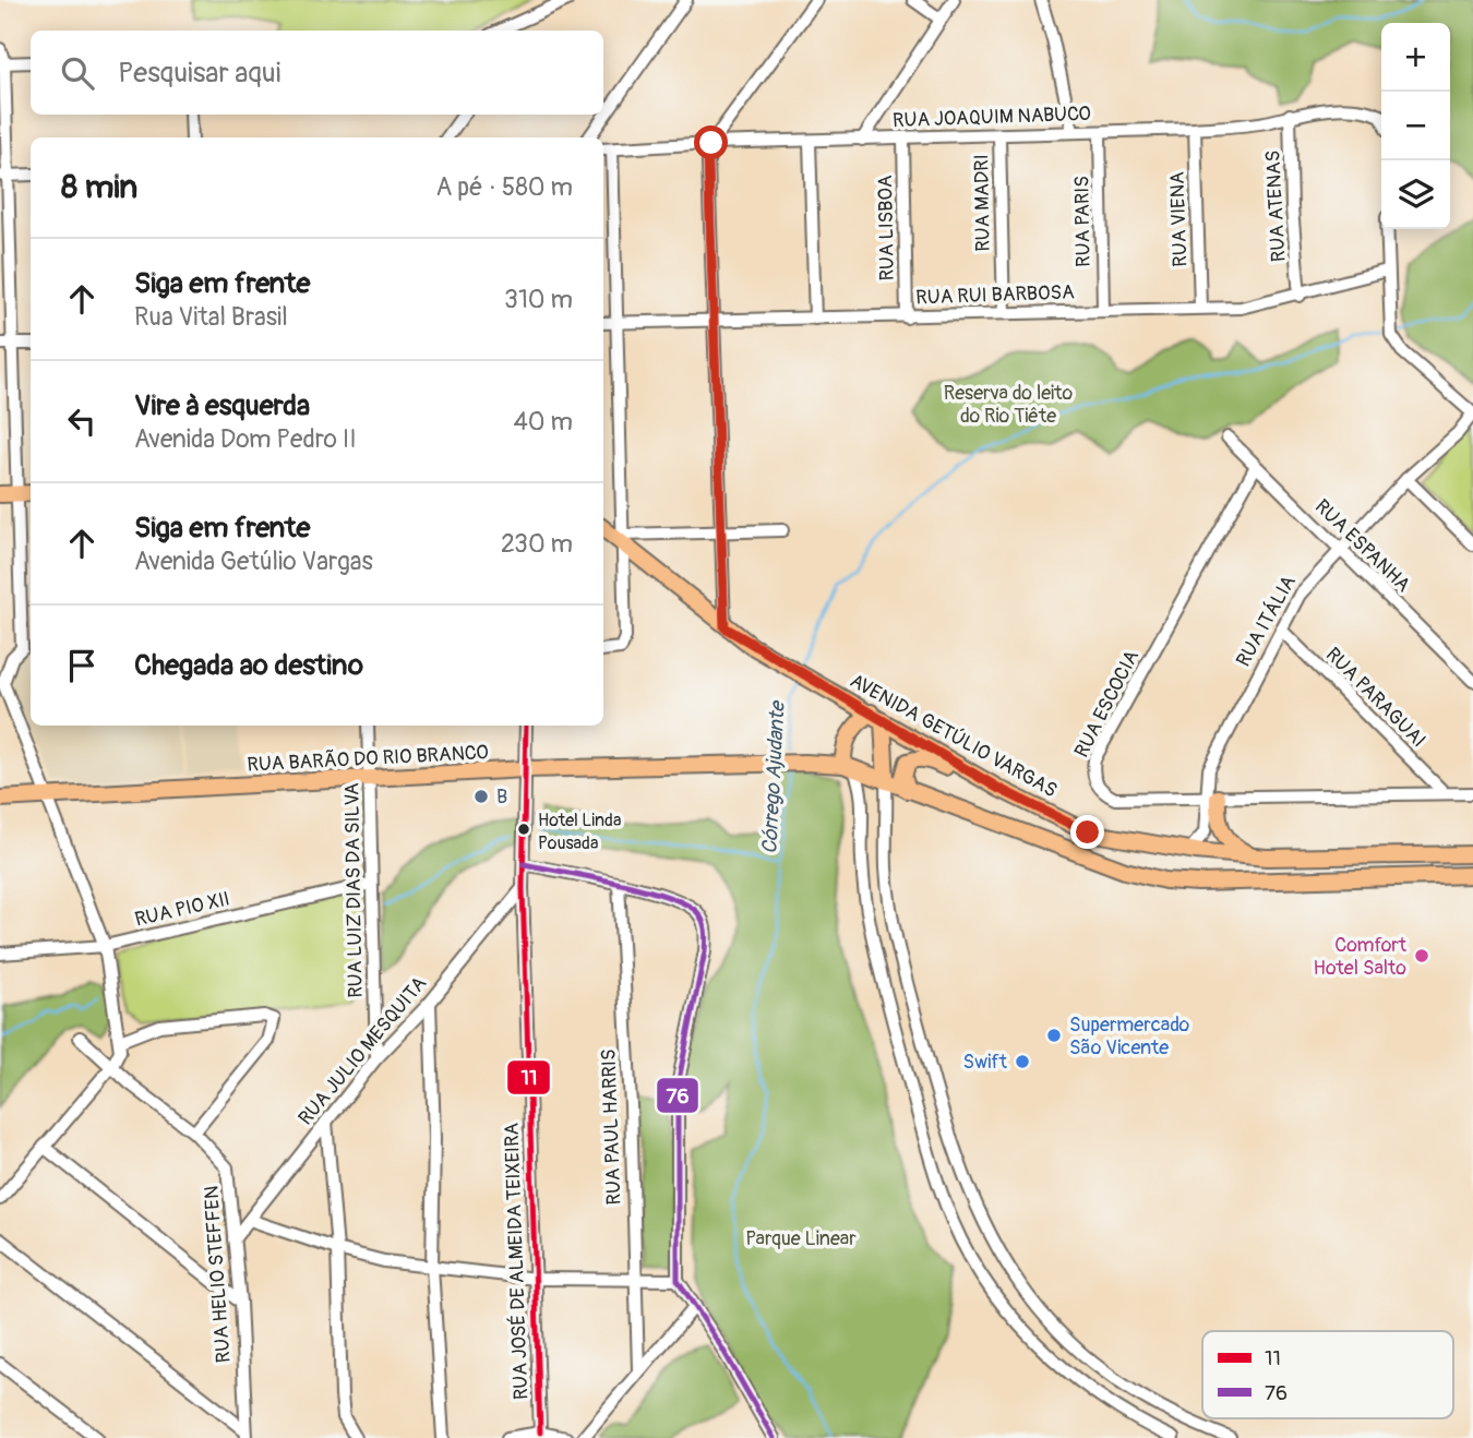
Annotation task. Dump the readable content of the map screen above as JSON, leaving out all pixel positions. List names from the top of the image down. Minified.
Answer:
{"streets":{"main road":["AVENIDA GETÚLIO VARGAS","RUA BARÃO DO RIO BRANCO"],"street":["RUA JOAQUIM NABUCO","RUA MADRI","RUA ATENAS","RUA VIENA","RUA PARIS","RUA LISBOA","RUA RUI BARBOSA","RUA ESPANHA","RUA ITÁLIA","RUA PARAGUAI","RUA ESCOCIA","RUA LUIZ DIAS DA SILVA","RUA PIO XII","RUA JULIO MESQUITA","RUA PAUL HARRIS","RUA JOSÉ DE ALMEIDA TEIXEIRA","RUA HELIO STEFFEN"]},"crossings":[["RUA JOAQUIM NABUCO","RUA MADRI"],["RUA JOAQUIM NABUCO","RUA ATENAS"],["RUA JOAQUIM NABUCO","RUA VIENA"],["RUA JOAQUIM NABUCO","RUA PARIS"],["RUA JOAQUIM NABUCO","RUA LISBOA"],["RUA MADRI","RUA RUI BARBOSA"],["RUA ATENAS","RUA RUI BARBOSA"],["RUA VIENA","RUA RUI BARBOSA"],["RUA PARIS","RUA RUI BARBOSA"],["RUA LISBOA","RUA RUI BARBOSA"],["RUA ESPANHA","RUA ITÁLIA"],["RUA ESPANHA","RUA ESCOCIA"],["RUA ITÁLIA","RUA PARAGUAI"],["RUA ITÁLIA","RUA ESCOCIA"],["RUA ITÁLIA","AVENIDA GETÚLIO VARGAS"],["RUA PARAGUAI","RUA ESCOCIA"],["RUA BARÃO DO RIO BRANCO","RUA LUIZ DIAS DA SILVA"],["RUA BARÃO DO RIO BRANCO","RUA JOSÉ DE ALMEIDA TEIXEIRA"],["RUA LUIZ DIAS DA SILVA","RUA PIO XII"],["RUA LUIZ DIAS DA SILVA","RUA JULIO MESQUITA"],["RUA JULIO MESQUITA","RUA JOSÉ DE ALMEIDA TEIXEIRA"],["RUA JULIO MESQUITA","RUA HELIO STEFFEN"]],"water":["Córrego Ajudante"],"parks":["Reserva do leito do Rio Tiête","Parque Linear"],"places":["B","Hotel Linda Pousada","Comfort Hotel Salto","Supermercado São Vicente","Swift"],"lines":["transit line 11","transit line 76"],"legend":["11","76"],"page":{"map_buttons":["+","−"],"search":"Pesquisar aqui","heading":["8 min","A pé · 580 m"],"list":[["Siga em frente","Rua Vital Brasil","310 m"],["Vire à esquerda","Avenida Dom Pedro II","40 m"],["Siga em frente","Avenida Getúlio Vargas","230 m"],"Chegada ao destino"]}}
